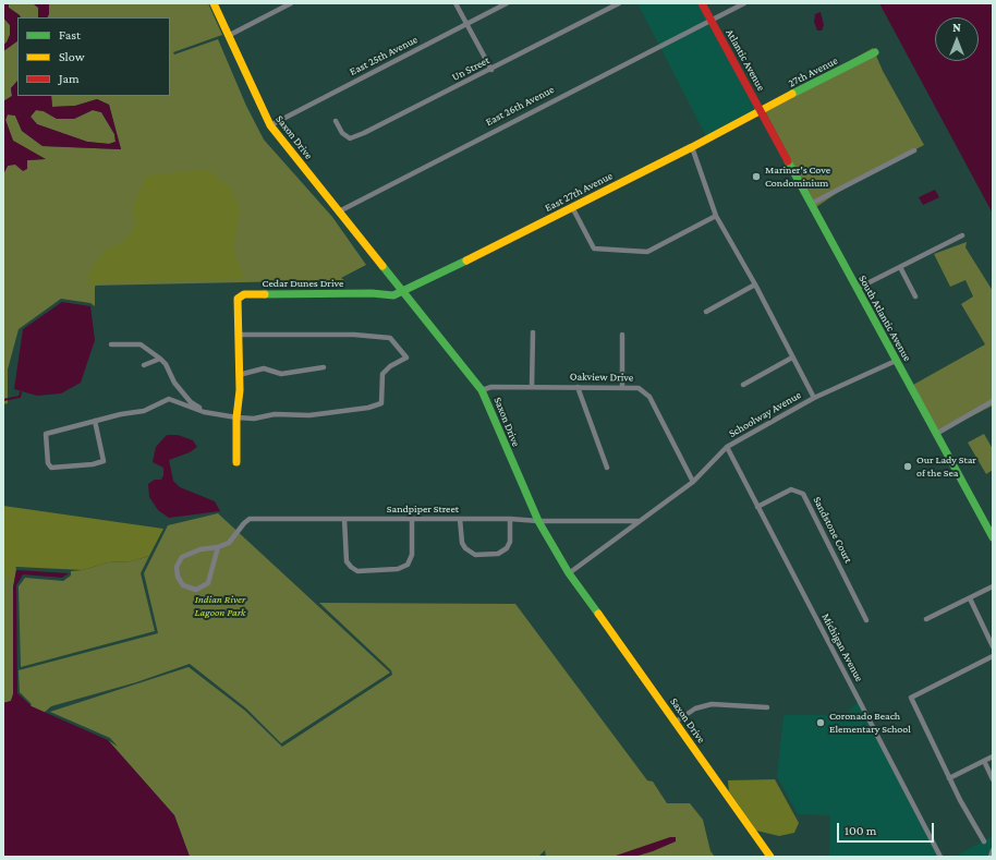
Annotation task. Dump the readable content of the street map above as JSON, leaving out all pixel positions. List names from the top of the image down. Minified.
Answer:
{"streets":{"street":["East 25th Avenue","Atlantic Avenue","Un Street","27th Avenue","East 26th Avenue","Saxon Drive","East 27th Avenue","Cedar Dunes Drive","South Atlantic Avenue","Oakview Drive","Schoolway Avenue","Sandpiper Street","Sandstone Court","Michigan Avenue"]},"crossings":[["East 25th Avenue","Saxon Drive"],["Atlantic Avenue","27th Avenue"],["Atlantic Avenue","East 26th Avenue"],["Atlantic Avenue","East 27th Avenue"],["Atlantic Avenue","South Atlantic Avenue"],["27th Avenue","East 27th Avenue"],["27th Avenue","South Atlantic Avenue"],["East 26th Avenue","Saxon Drive"],["Saxon Drive","East 27th Avenue"],["Saxon Drive","Cedar Dunes Drive"],["Saxon Drive","Oakview Drive"],["Saxon Drive","Schoolway Avenue"],["Saxon Drive","Sandpiper Street"],["East 27th Avenue","Cedar Dunes Drive"],["East 27th Avenue","South Atlantic Avenue"],["East 27th Avenue","Schoolway Avenue"],["Oakview Drive","Schoolway Avenue"],["Schoolway Avenue","Sandpiper Street"],["Schoolway Avenue","Michigan Avenue"],["Sandstone Court","Michigan Avenue"]],"parks":["Indian River Lagoon Park"],"places":["Mariner's Cove Condominium","Our Lady Star of the Sea","Coronado Beach Elementary School"],"legend":["Fast","Slow","Jam"],"scale_bar":"100 m","north":"top"}
